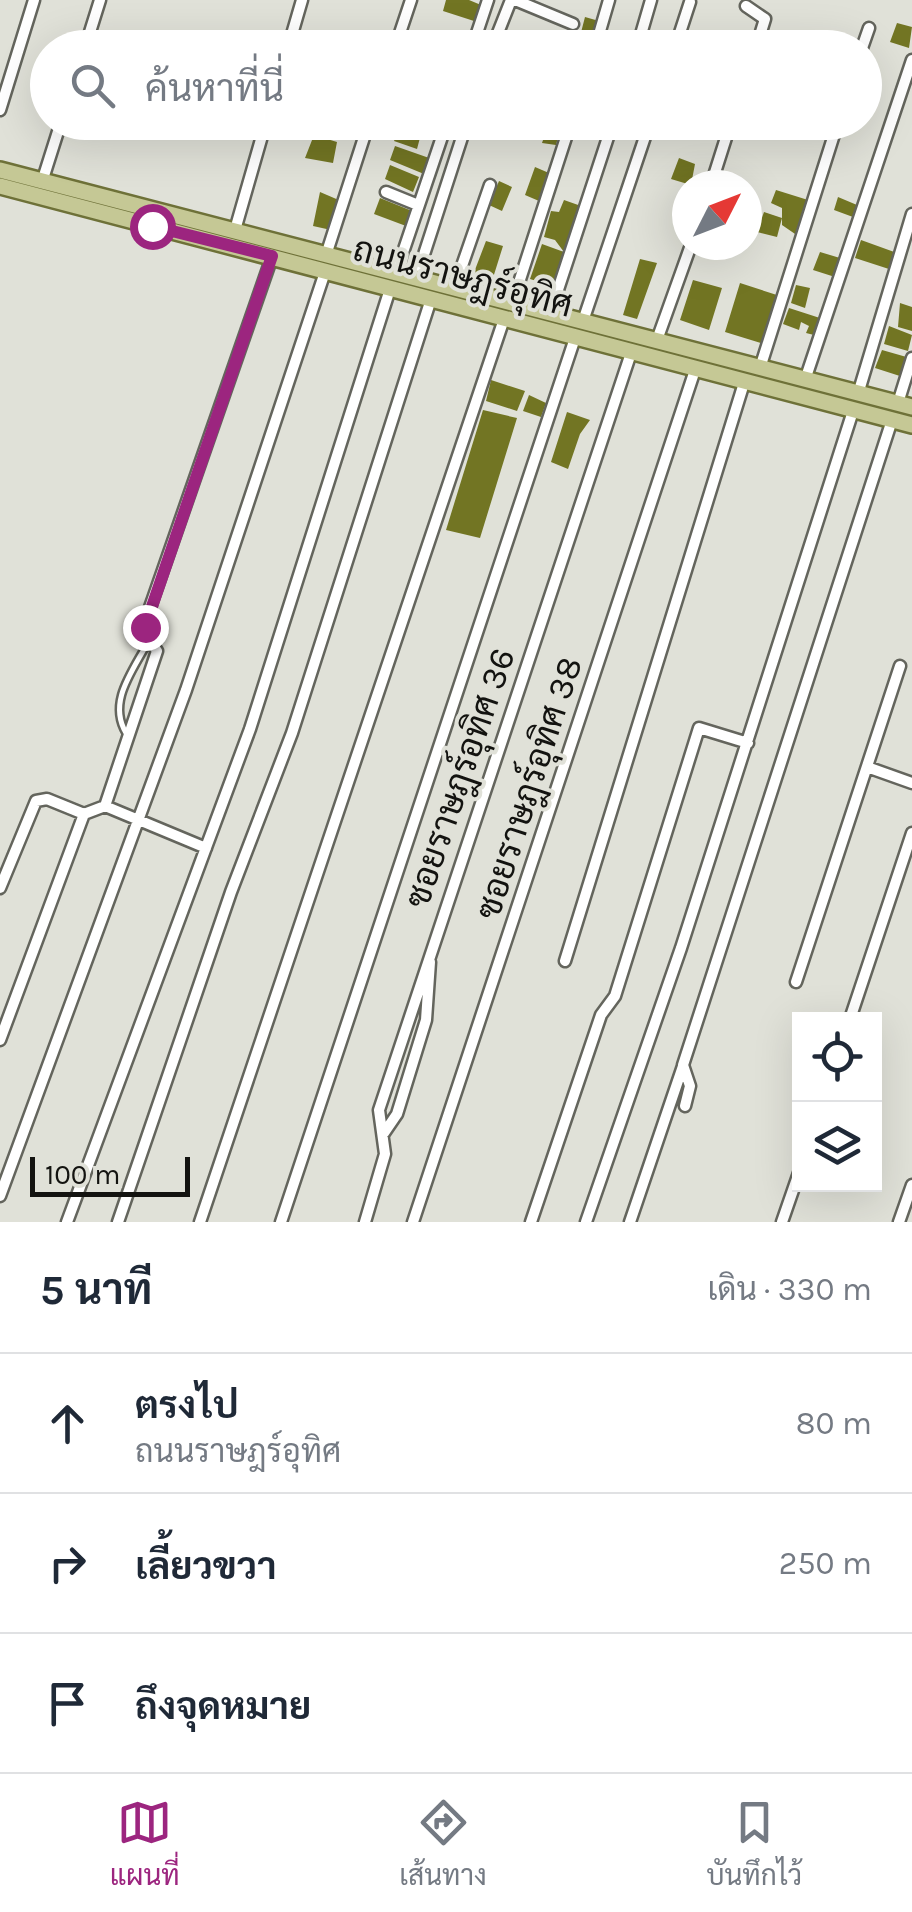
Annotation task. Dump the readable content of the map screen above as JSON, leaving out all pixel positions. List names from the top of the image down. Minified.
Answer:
{"streets":{"main road":["ถนนราษฎร์อุทิศ"],"street":["ซอยราษฎร์อุทิศ 36","ซอยราษฎร์อุทิศ 38"]},"crossings":[["ถนนราษฎร์อุทิศ","ซอยราษฎร์อุทิศ 36"],["ถนนราษฎร์อุทิศ","ซอยราษฎร์อุทิศ 38"]],"scale_bar":"100 m","north":"top right","page":{"search":"ค้นหาที่นี่","scale":"100 m","heading":["5 นาที","เดิน · 330 m"],"list":[["ตรงไป","ถนนราษฎร์อุทิศ","80 m"],["เลี้ยวขวา","250 m"],"ถึงจุดหมาย"],"nav":["แผนที่","เส้นทาง","บันทึกไว้"]}}
